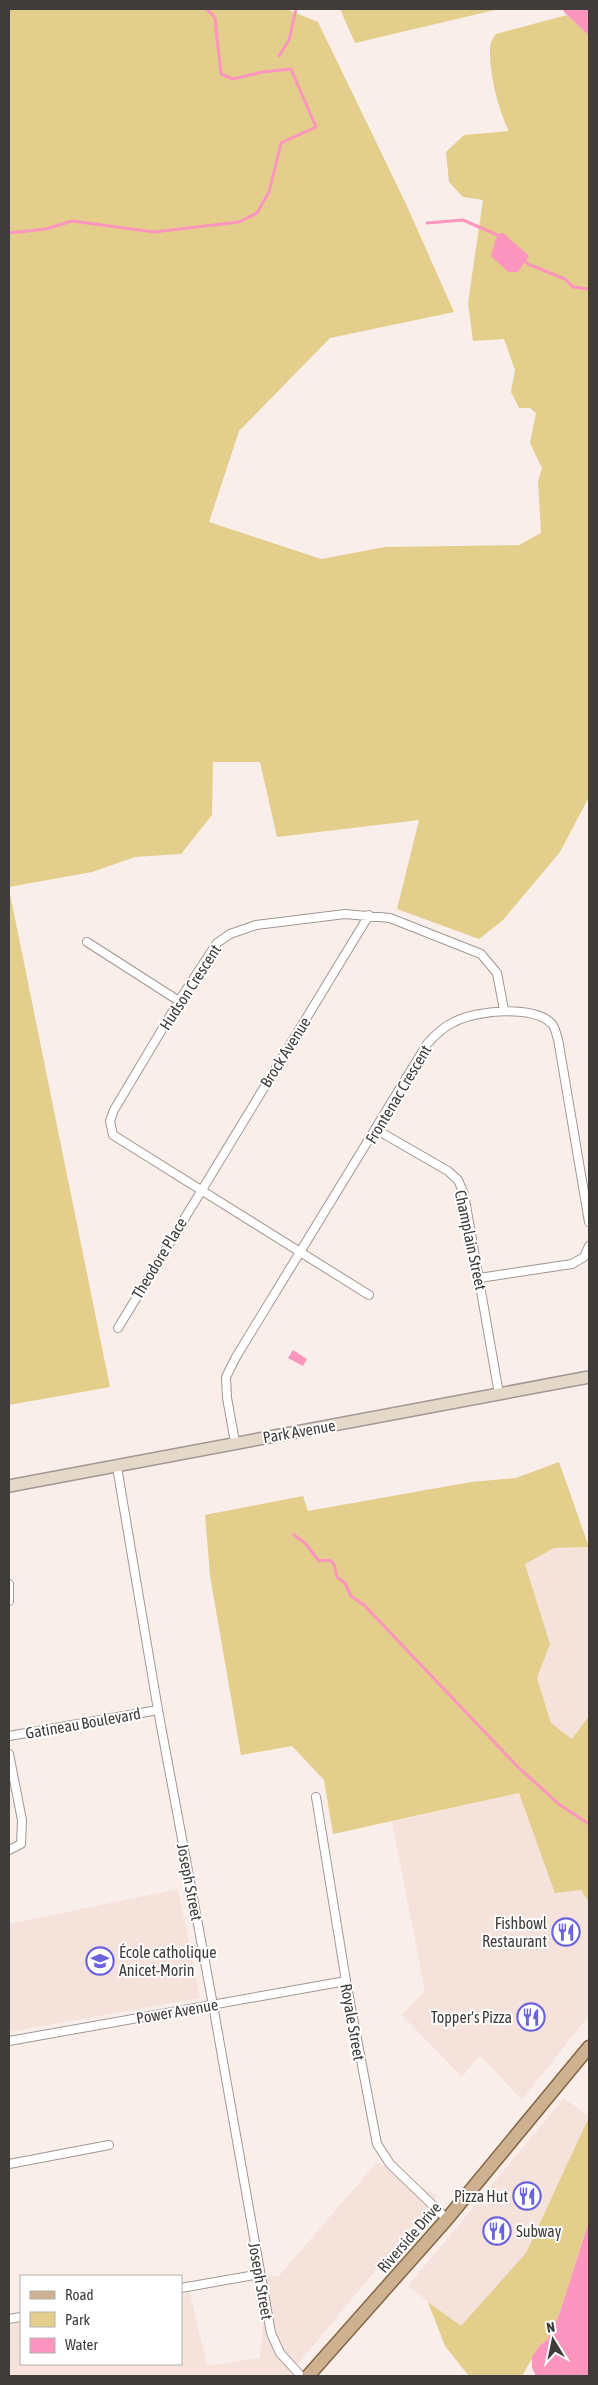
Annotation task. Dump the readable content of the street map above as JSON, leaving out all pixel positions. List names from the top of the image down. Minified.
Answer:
{"streets":{"main road":["Riverside Drive"],"street":["Hudson Crescent","Brock Avenue","Frontenac Crescent","Champlain Street","Theodore Place","Park Avenue","Gatineau Boulevard","Joseph Street","Power Avenue","Royale Street"]},"crossings":[["Hudson Crescent","Brock Avenue"],["Hudson Crescent","Frontenac Crescent"],["Hudson Crescent","Theodore Place"],["Brock Avenue","Theodore Place"],["Frontenac Crescent","Champlain Street"],["Frontenac Crescent","Park Avenue"],["Champlain Street","Park Avenue"],["Park Avenue","Joseph Street"],["Gatineau Boulevard","Joseph Street"],["Joseph Street","Power Avenue"],["Power Avenue","Royale Street"],["Royale Street","Riverside Drive"]],"places":{"restaurant":["Fishbowl Restaurant","Topper's Pizza","Pizza Hut","Subway"],"school or university":["École catholique Anicet-Morin"]},"legend":["Road","Park","Water"],"north":"top"}
